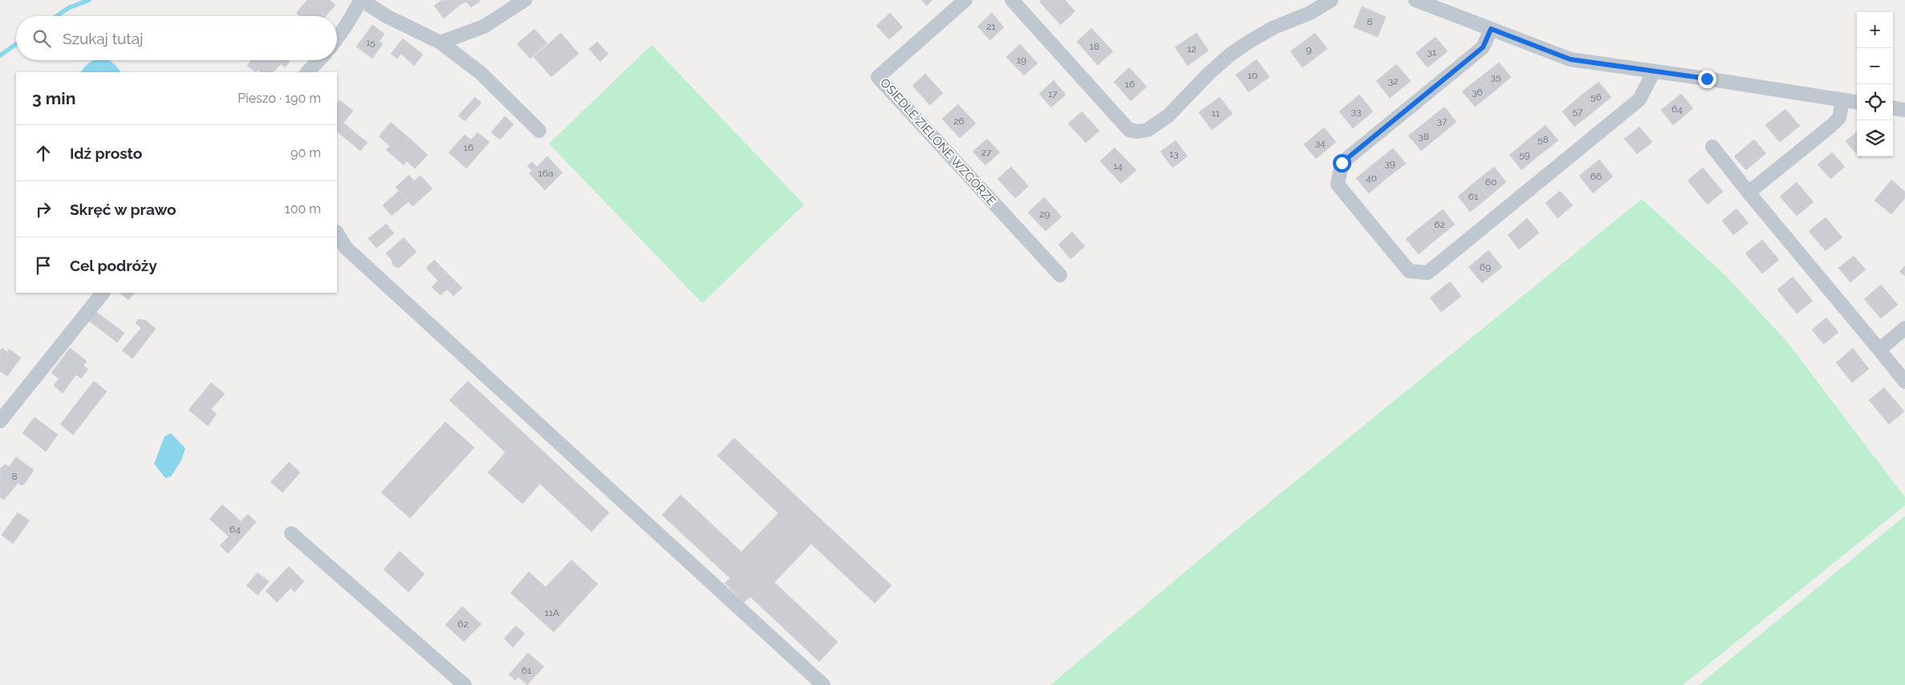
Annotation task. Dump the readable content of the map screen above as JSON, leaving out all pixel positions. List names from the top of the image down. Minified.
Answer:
{"streets":{"street":["OSIEDLE ZIELONE WZGÓRZE"]},"house_numbers":["8","21","15","18","12","9","31","19","10","35","32","16","36","17","56","64","33","57","11","26","37","38","58","34","16","27","13","59","39","14","16a","66","40","60","61","29","62","69","8","64","11A","62","61"],"page":{"map_buttons":["+","−"],"search":"Szukaj tutaj","heading":["3 min","Pieszo · 190 m"],"list":[["Idź prosto","90 m"],["Skręć w prawo","100 m"],"Cel podróży"]}}
